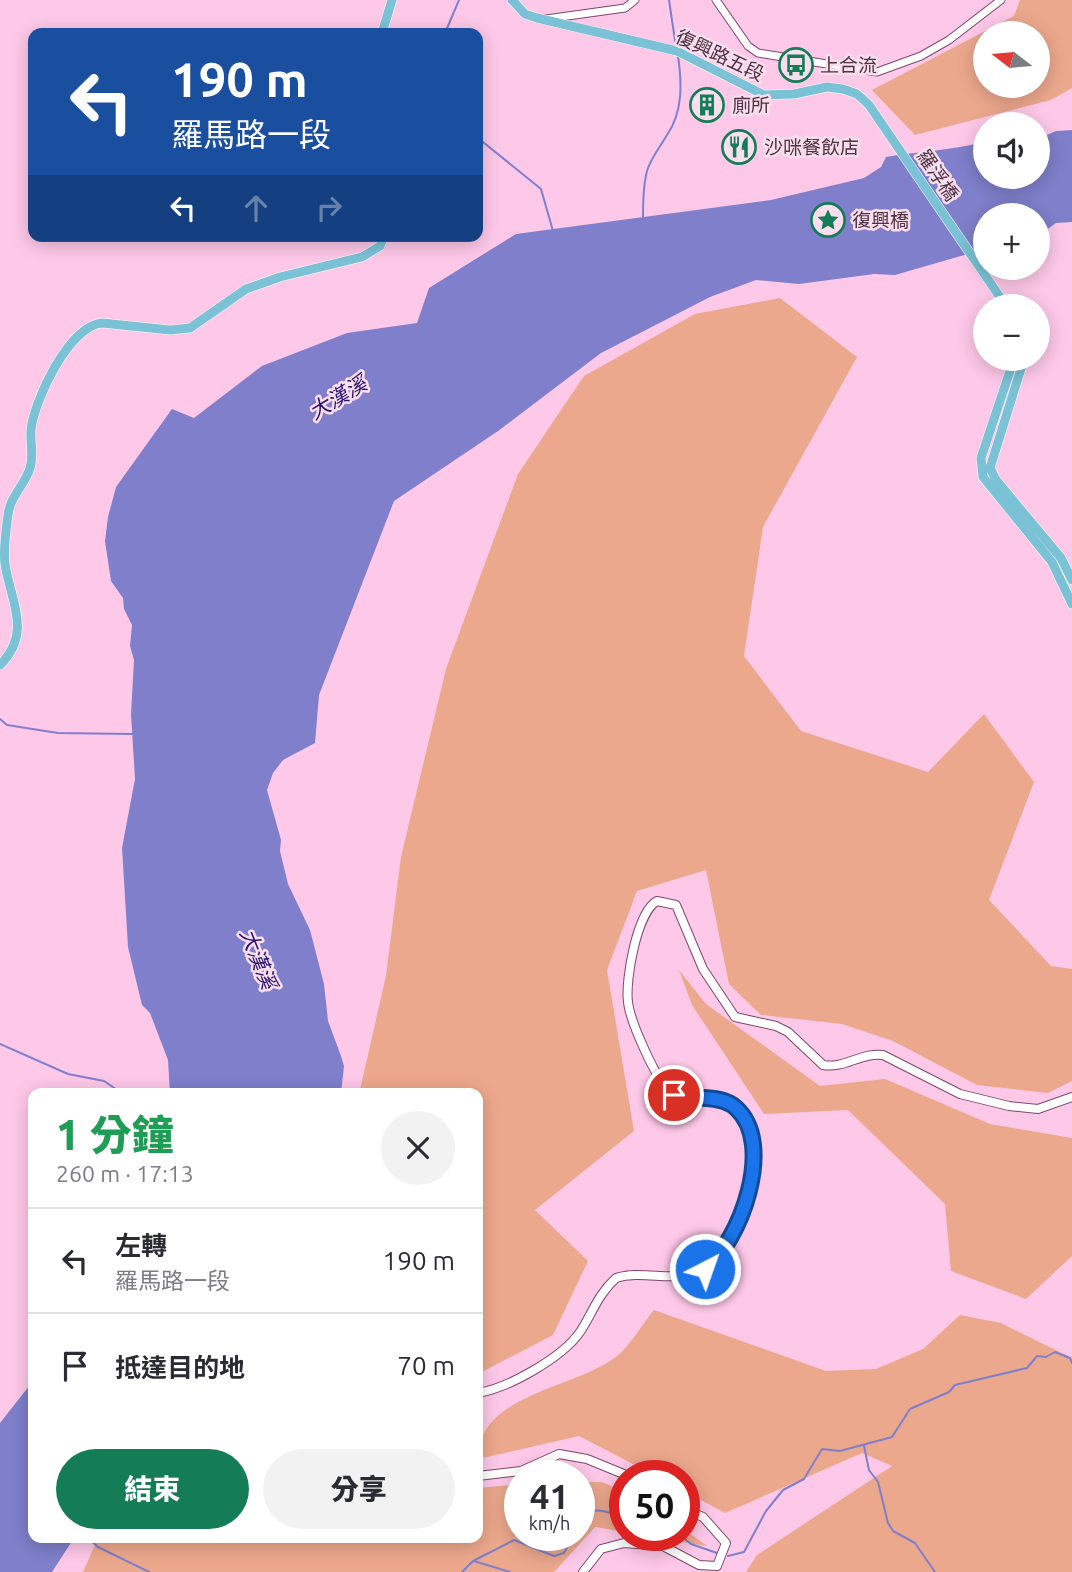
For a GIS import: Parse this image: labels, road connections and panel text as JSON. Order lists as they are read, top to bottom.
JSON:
{
  "streets": {
    "main road": ["復興路五段", "羅浮橋"]
  },
  "crossings": [
    ["復興路五段", "羅浮橋"]
  ],
  "water": ["大漢溪"],
  "places": {
    "bus stop": ["上合流"],
    "building": ["廁所"],
    "restaurant": ["沙咪餐飲店"],
    "place": ["復興橋"]
  },
  "north": "left",
  "page": {
    "map_buttons": ["+", "−"],
    "turn": ["190 m", "羅馬路一段"],
    "heading": ["1 分鐘", "260 m · 17:13"],
    "list": [
      {
        "name": "左轉",
        "note": "羅馬路一段",
        "value": "190 m"
      },
      {
        "name": "抵達目的地",
        "value": "70 m"
      }
    ],
    "buttons": ["結束", "分享"],
    "speed": "41 km/h",
    "limit": "50"
  }
}
